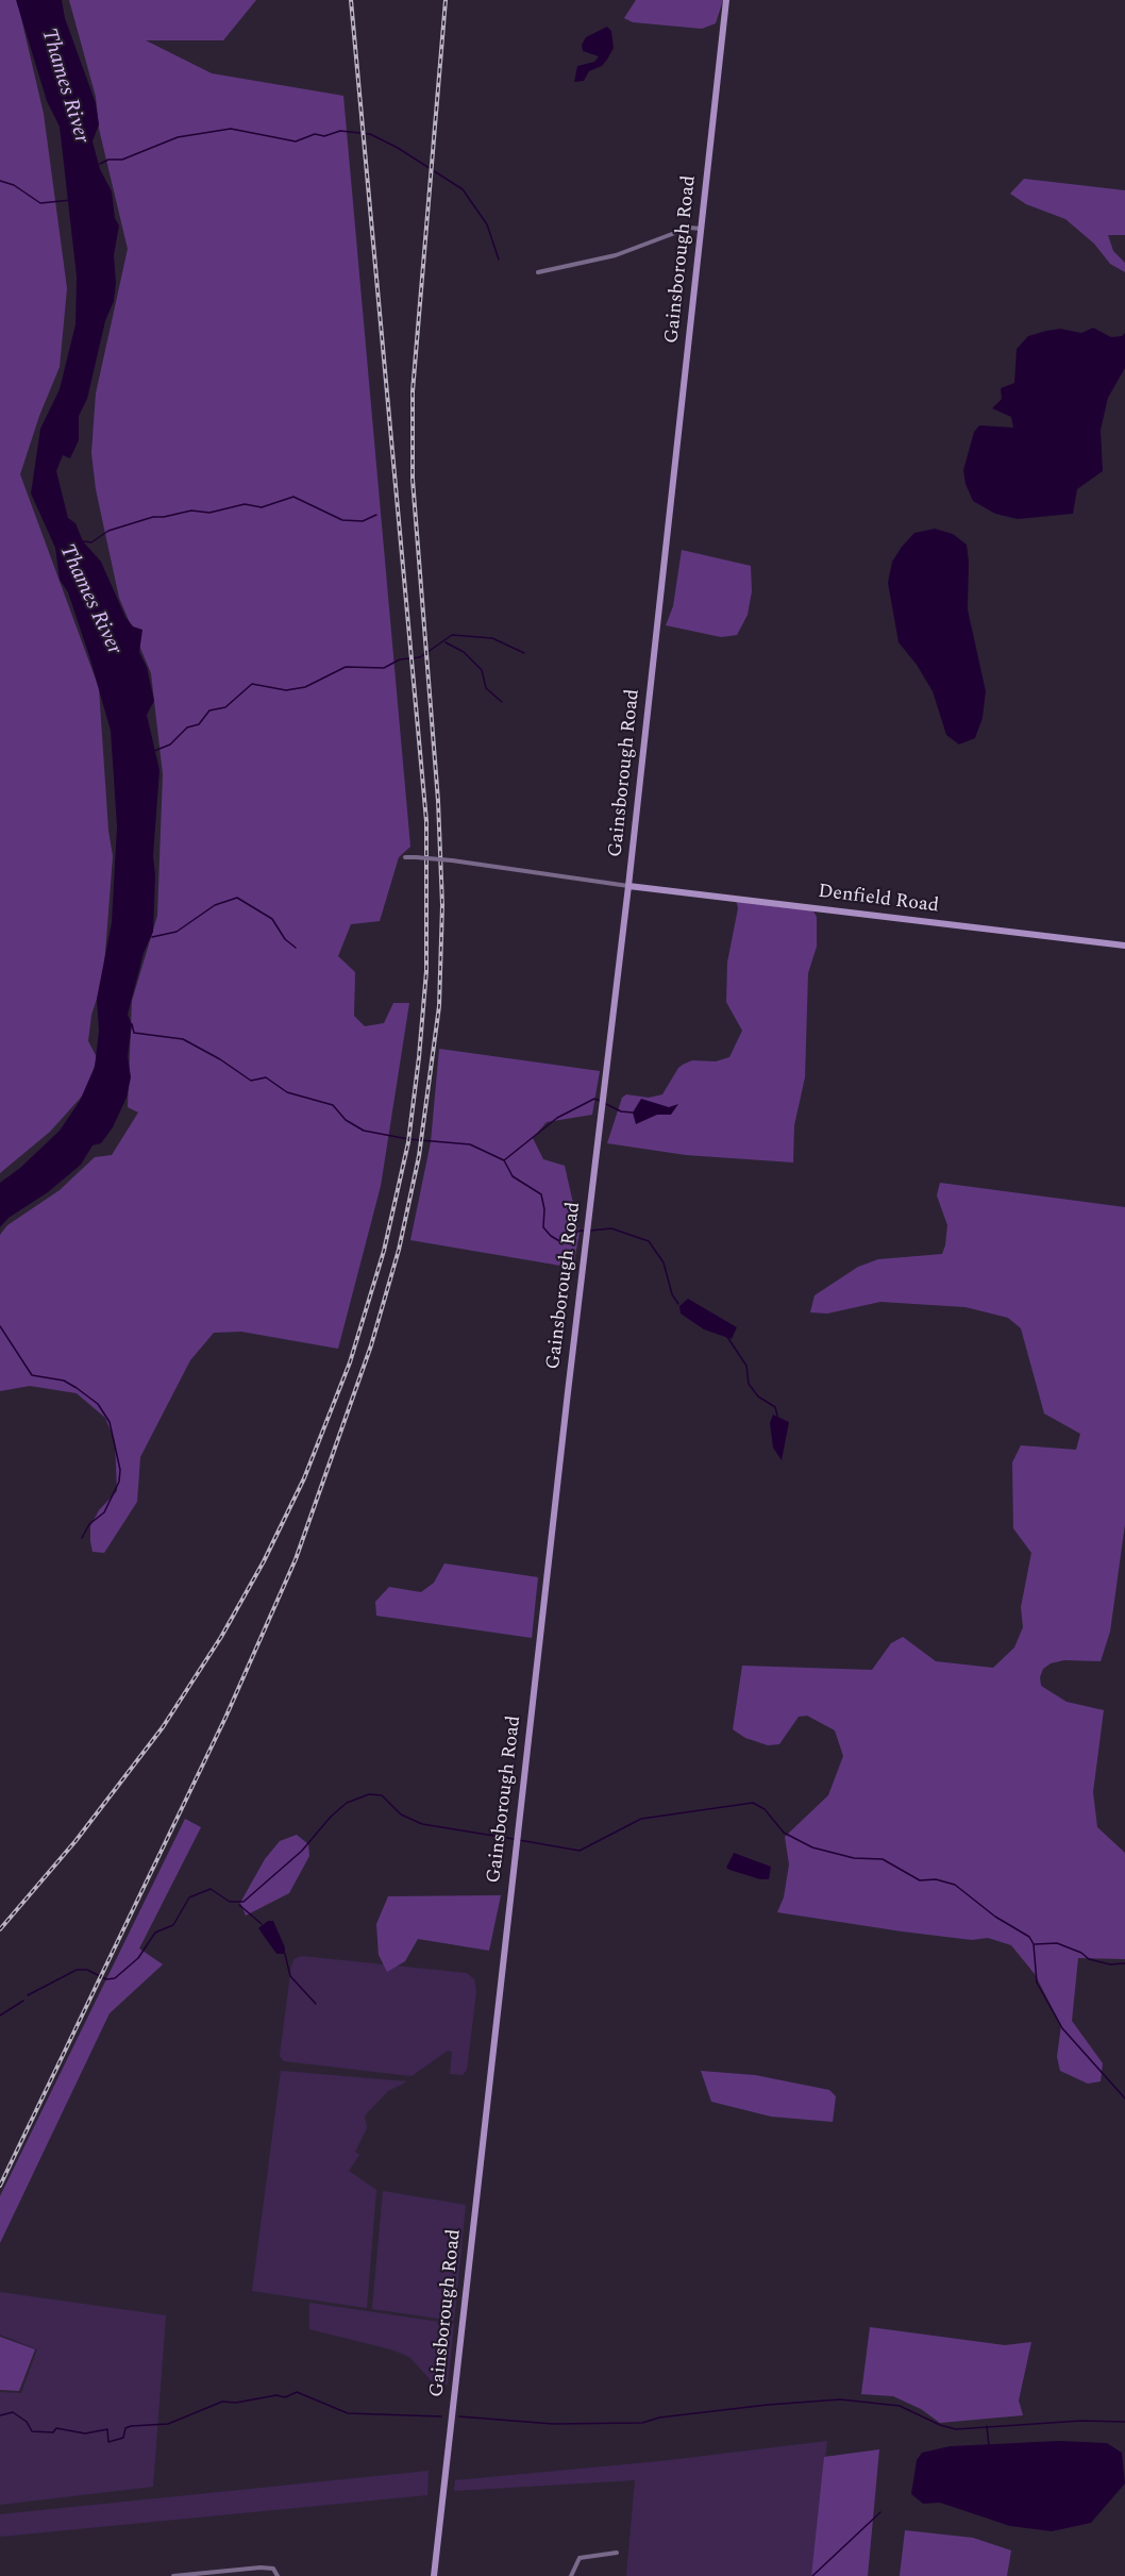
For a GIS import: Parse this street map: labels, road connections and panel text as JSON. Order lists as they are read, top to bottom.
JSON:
{
  "streets": {
    "main road": ["Gainsborough Road", "Denfield Road"]
  },
  "crossings": [
    ["Gainsborough Road", "Denfield Road"]
  ],
  "water": ["Thames River"]
}
